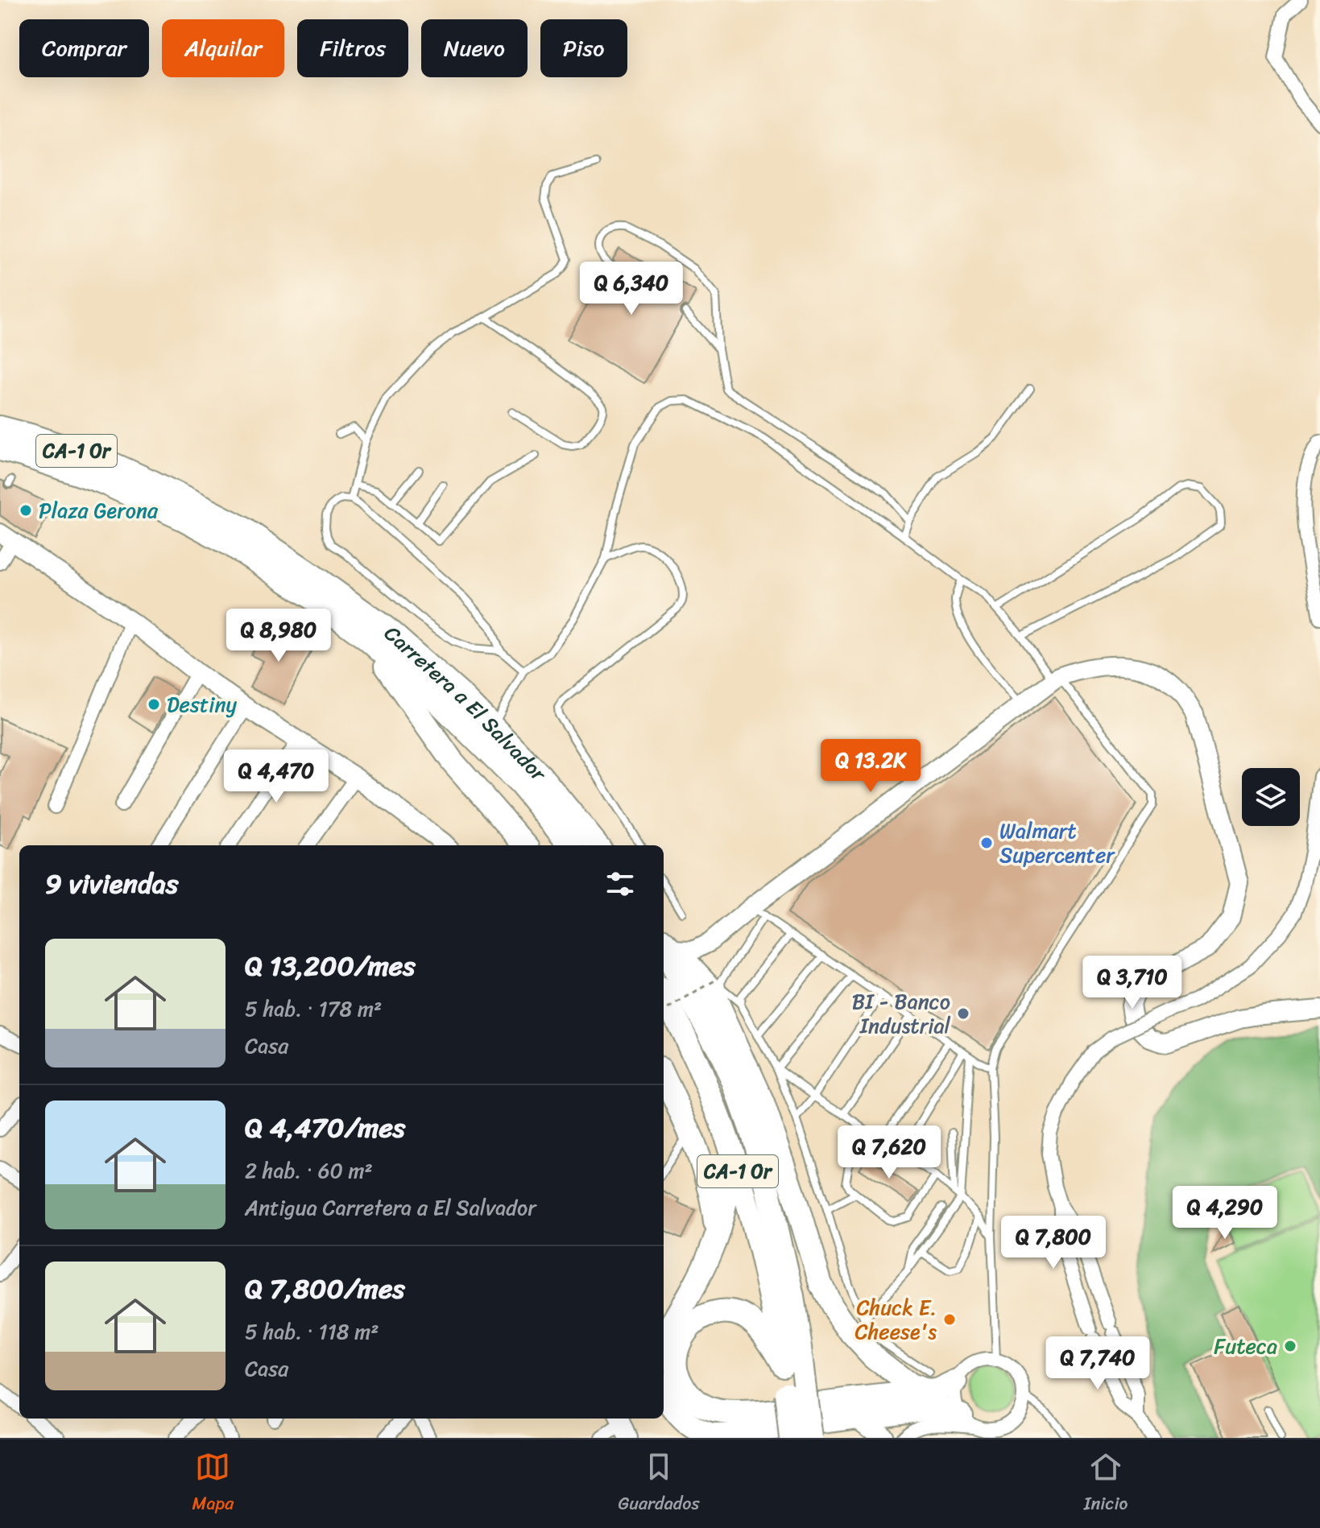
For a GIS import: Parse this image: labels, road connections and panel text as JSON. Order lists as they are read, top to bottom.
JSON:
{
  "streets": {
    "highway": ["CA-1 Or", "Carretera a El Salvador"]
  },
  "places": [
    "Plaza Gerona",
    "Destiny",
    "Walmart Supercenter",
    "BI - Banco Industrial",
    "Chuck E. Cheese's",
    "Futeca"
  ],
  "page": {
    "chip": [
      "Comprar",
      "Alquilar",
      "Filtros",
      "Nuevo",
      "Piso"
    ],
    "price": [
      "Q 6,340",
      "Q 8,980",
      "Q 13.2K",
      "Q 4,470",
      "Q 3,710",
      "Q 7,620",
      "Q 4,290",
      "Q 7,800",
      "Q 7,740"
    ],
    "heading": "9 viviendas",
    "list": [
      {
        "name": "Q 13,200/mes",
        "note": "5 hab. · 178 m² · Casa"
      },
      {
        "name": "Q 4,470/mes",
        "note": "2 hab. · 60 m² · Antigua Carretera a El Salvador"
      },
      {
        "name": "Q 7,800/mes",
        "note": "5 hab. · 118 m² · Casa"
      }
    ],
    "tabs": ["Mapa", "Guardados", "Inicio"]
  }
}
